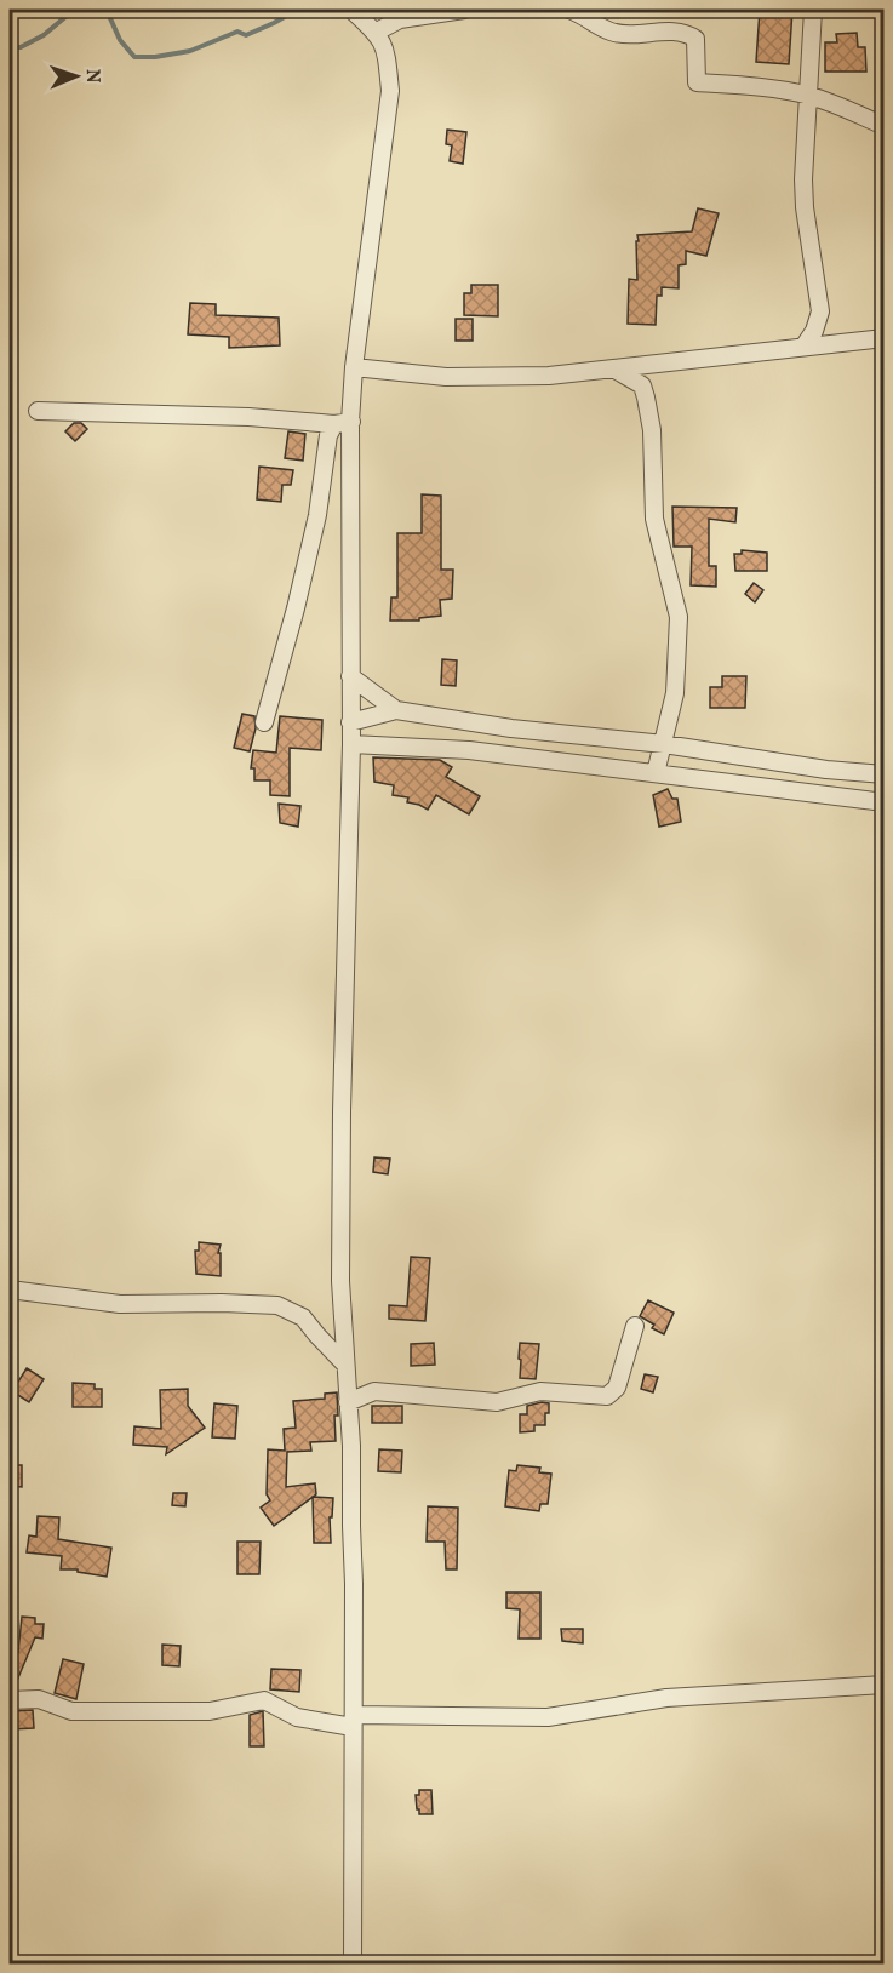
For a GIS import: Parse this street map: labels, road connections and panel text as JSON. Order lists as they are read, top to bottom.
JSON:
{
  "north": "right"
}
